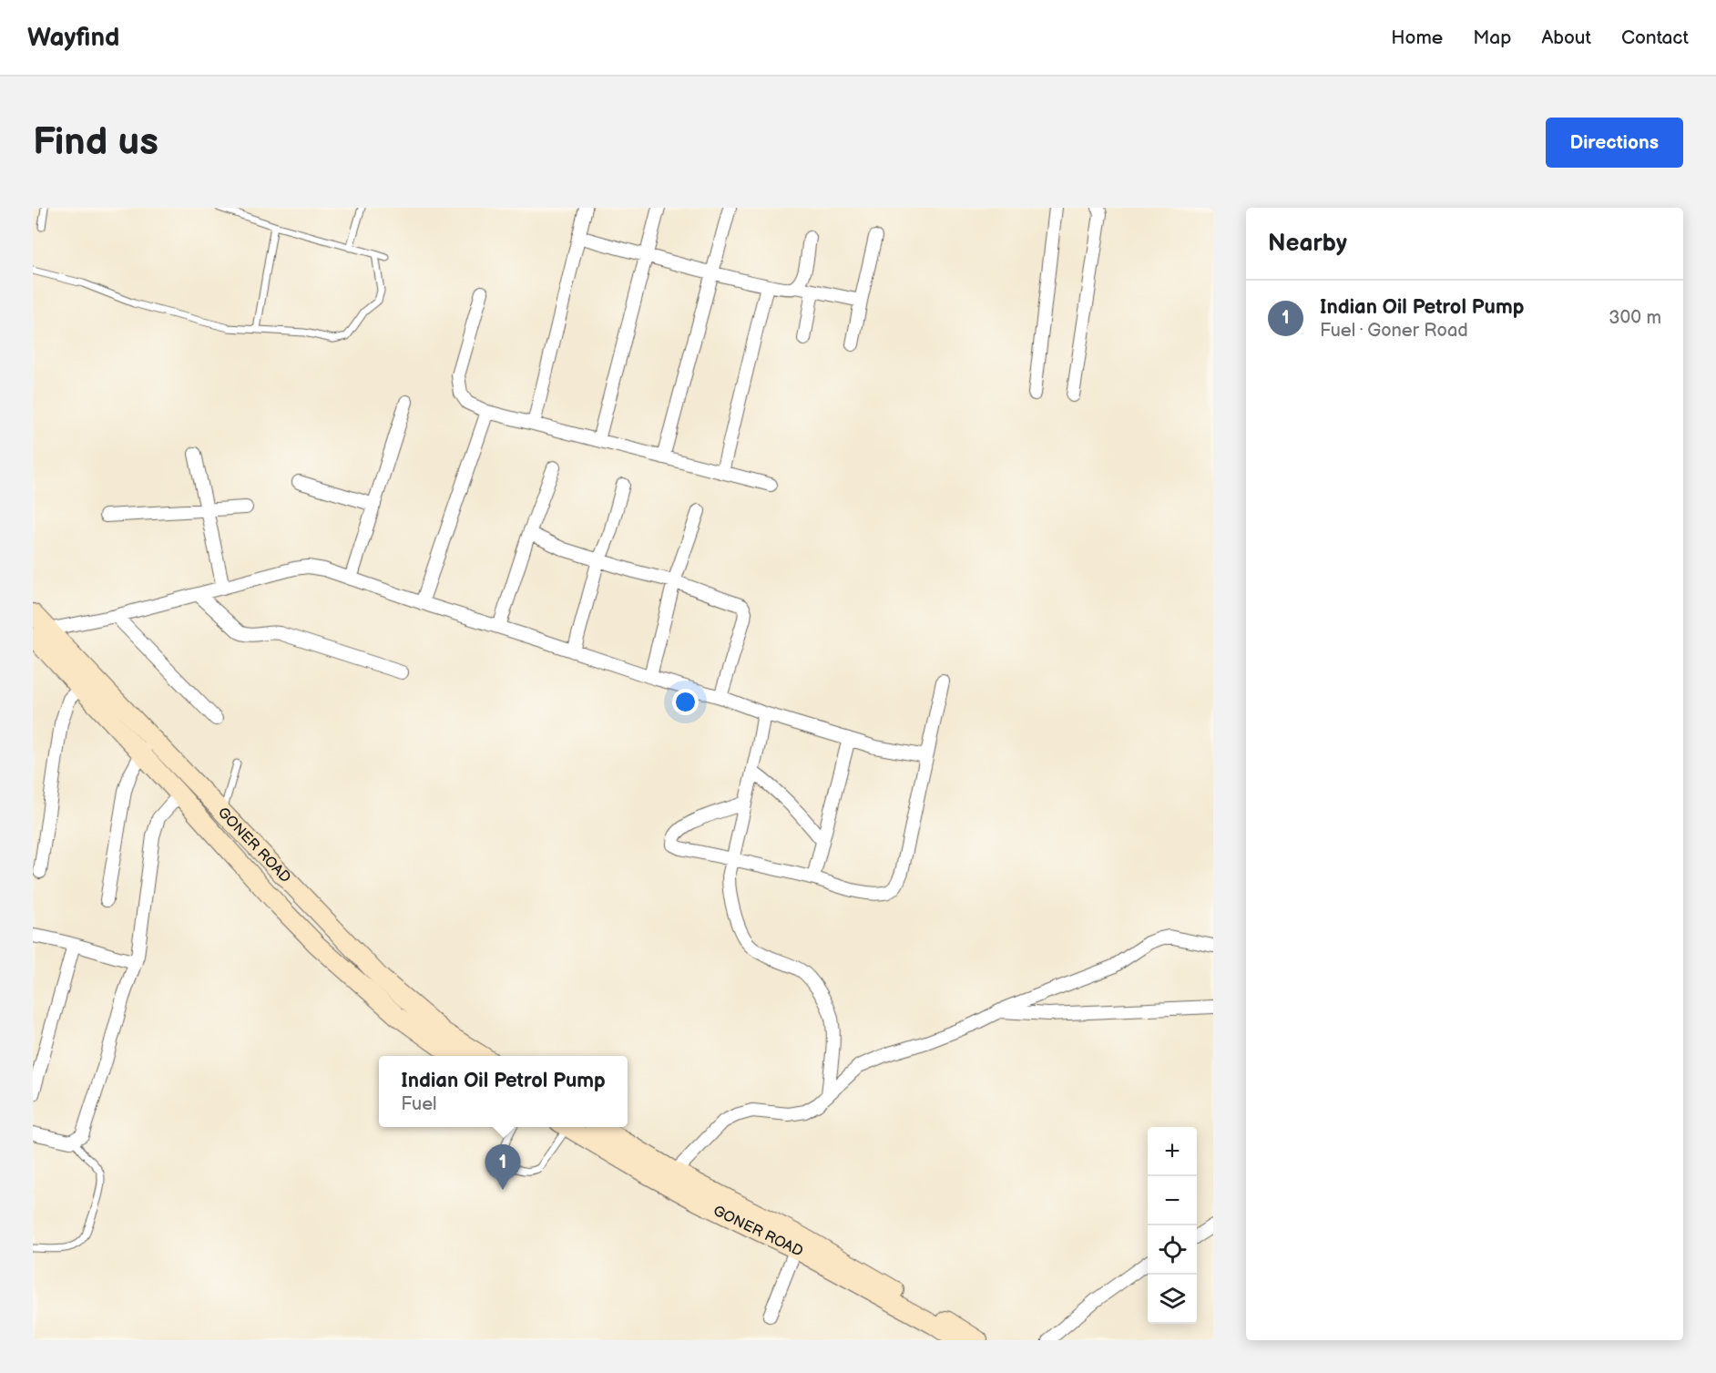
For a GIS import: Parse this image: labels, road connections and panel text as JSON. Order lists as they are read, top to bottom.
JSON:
{
  "streets": {
    "street": ["GONER ROAD"]
  },
  "page": {
    "header": "Wayfind",
    "nav": [
      "Home",
      "Map",
      "About",
      "Contact"
    ],
    "buttons": "Directions",
    "title": "Find us",
    "heading": "Nearby",
    "list": [
      {
        "mark": "1",
        "name": "Indian Oil Petrol Pump",
        "note": "Fuel · Goner Road",
        "value": "300 m"
      }
    ],
    "popup": ["Indian Oil Petrol Pump", "Fuel"],
    "map_buttons": ["+", "−"],
    "pins": "1"
  }
}
